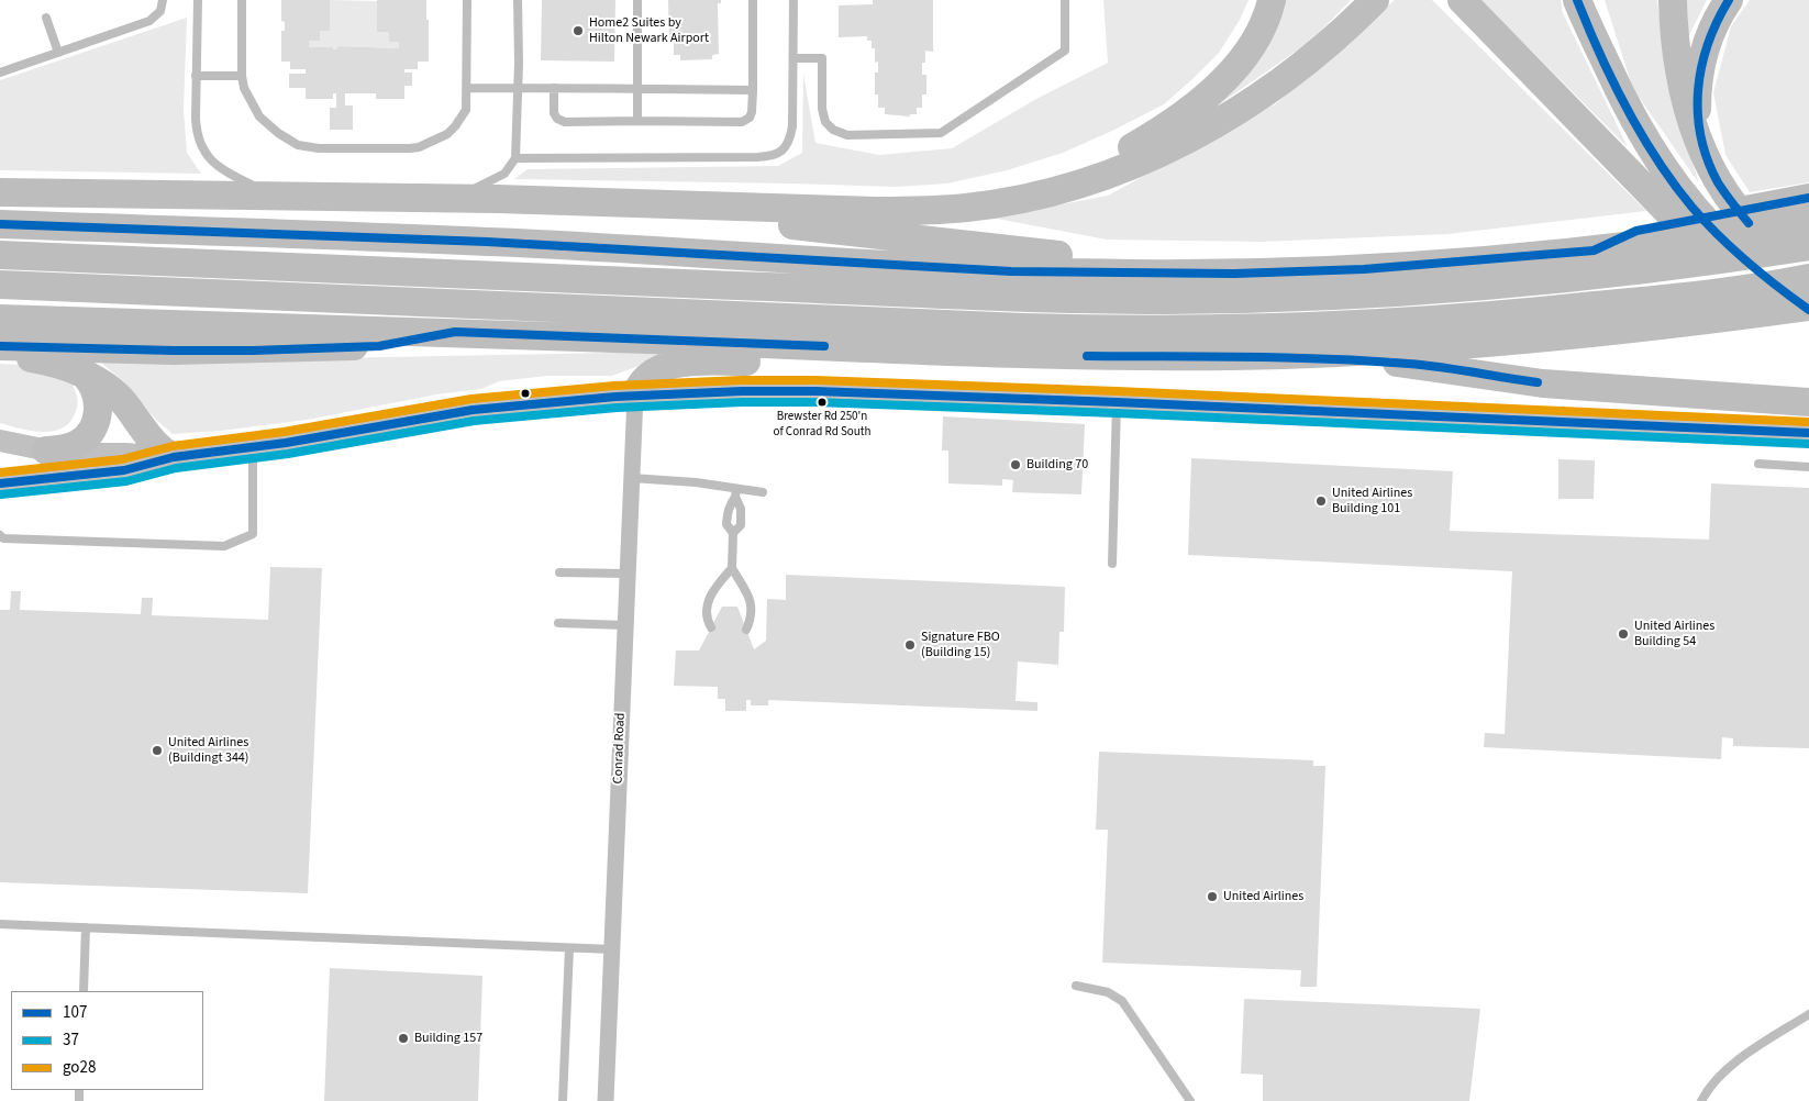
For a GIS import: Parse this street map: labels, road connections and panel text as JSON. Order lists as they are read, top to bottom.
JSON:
{
  "streets": {
    "street": ["Conrad Road"]
  },
  "places": [
    "Home2 Suites by Hilton Newark Airport",
    "Brewster Rd 250'n of Conrad Rd South",
    "Building 70",
    "United Airlines Building 101",
    "United Airlines Building 54",
    "Signature FBO (Building 15)",
    "United Airlines (Buildingt 344)",
    "United Airlines",
    "Building 157"
  ],
  "lines": ["transit line 107", "transit line go28", "transit line 37"],
  "legend": ["107", "37", "go28"]
}
